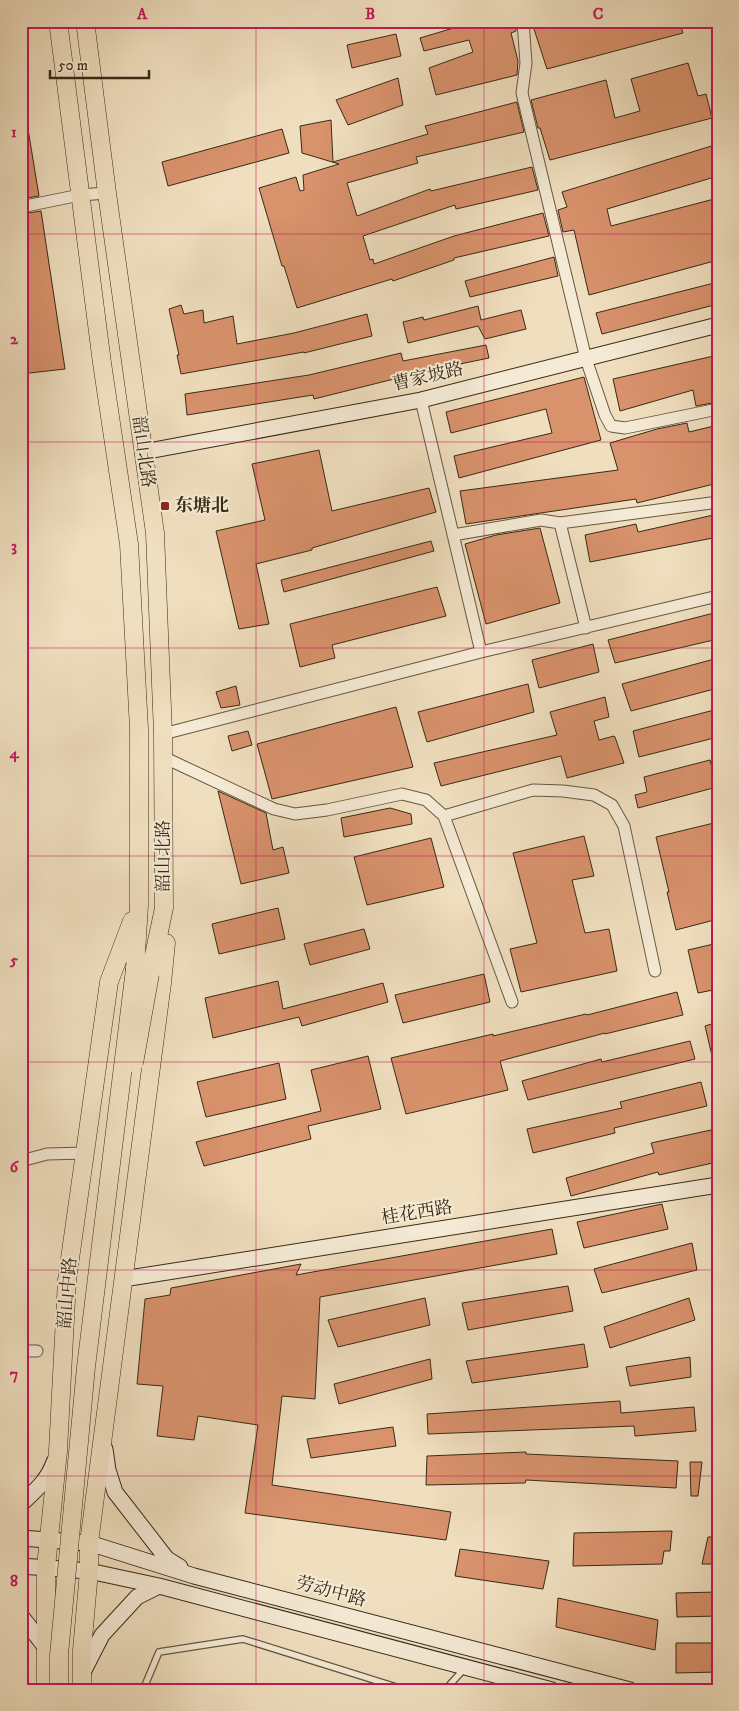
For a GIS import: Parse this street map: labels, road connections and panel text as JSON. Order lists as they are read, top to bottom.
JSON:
{
  "streets": {
    "main road": [
      "曹家坡路",
      "韶山北路",
      "桂花西路",
      "韶山中路",
      "劳动中路"
    ]
  },
  "crossings": [
    ["曹家坡路", "韶山北路"],
    ["韶山北路", "韶山中路"],
    ["韶山中路", "劳动中路"]
  ],
  "places": {
    "transit": ["东塘北"]
  },
  "scale_bar": "50 m",
  "grid": {
    "columns": ["A", "B", "C"],
    "rows": [
      "1",
      "2",
      "3",
      "4",
      "5",
      "6",
      "7",
      "8"
    ]
  }
}
